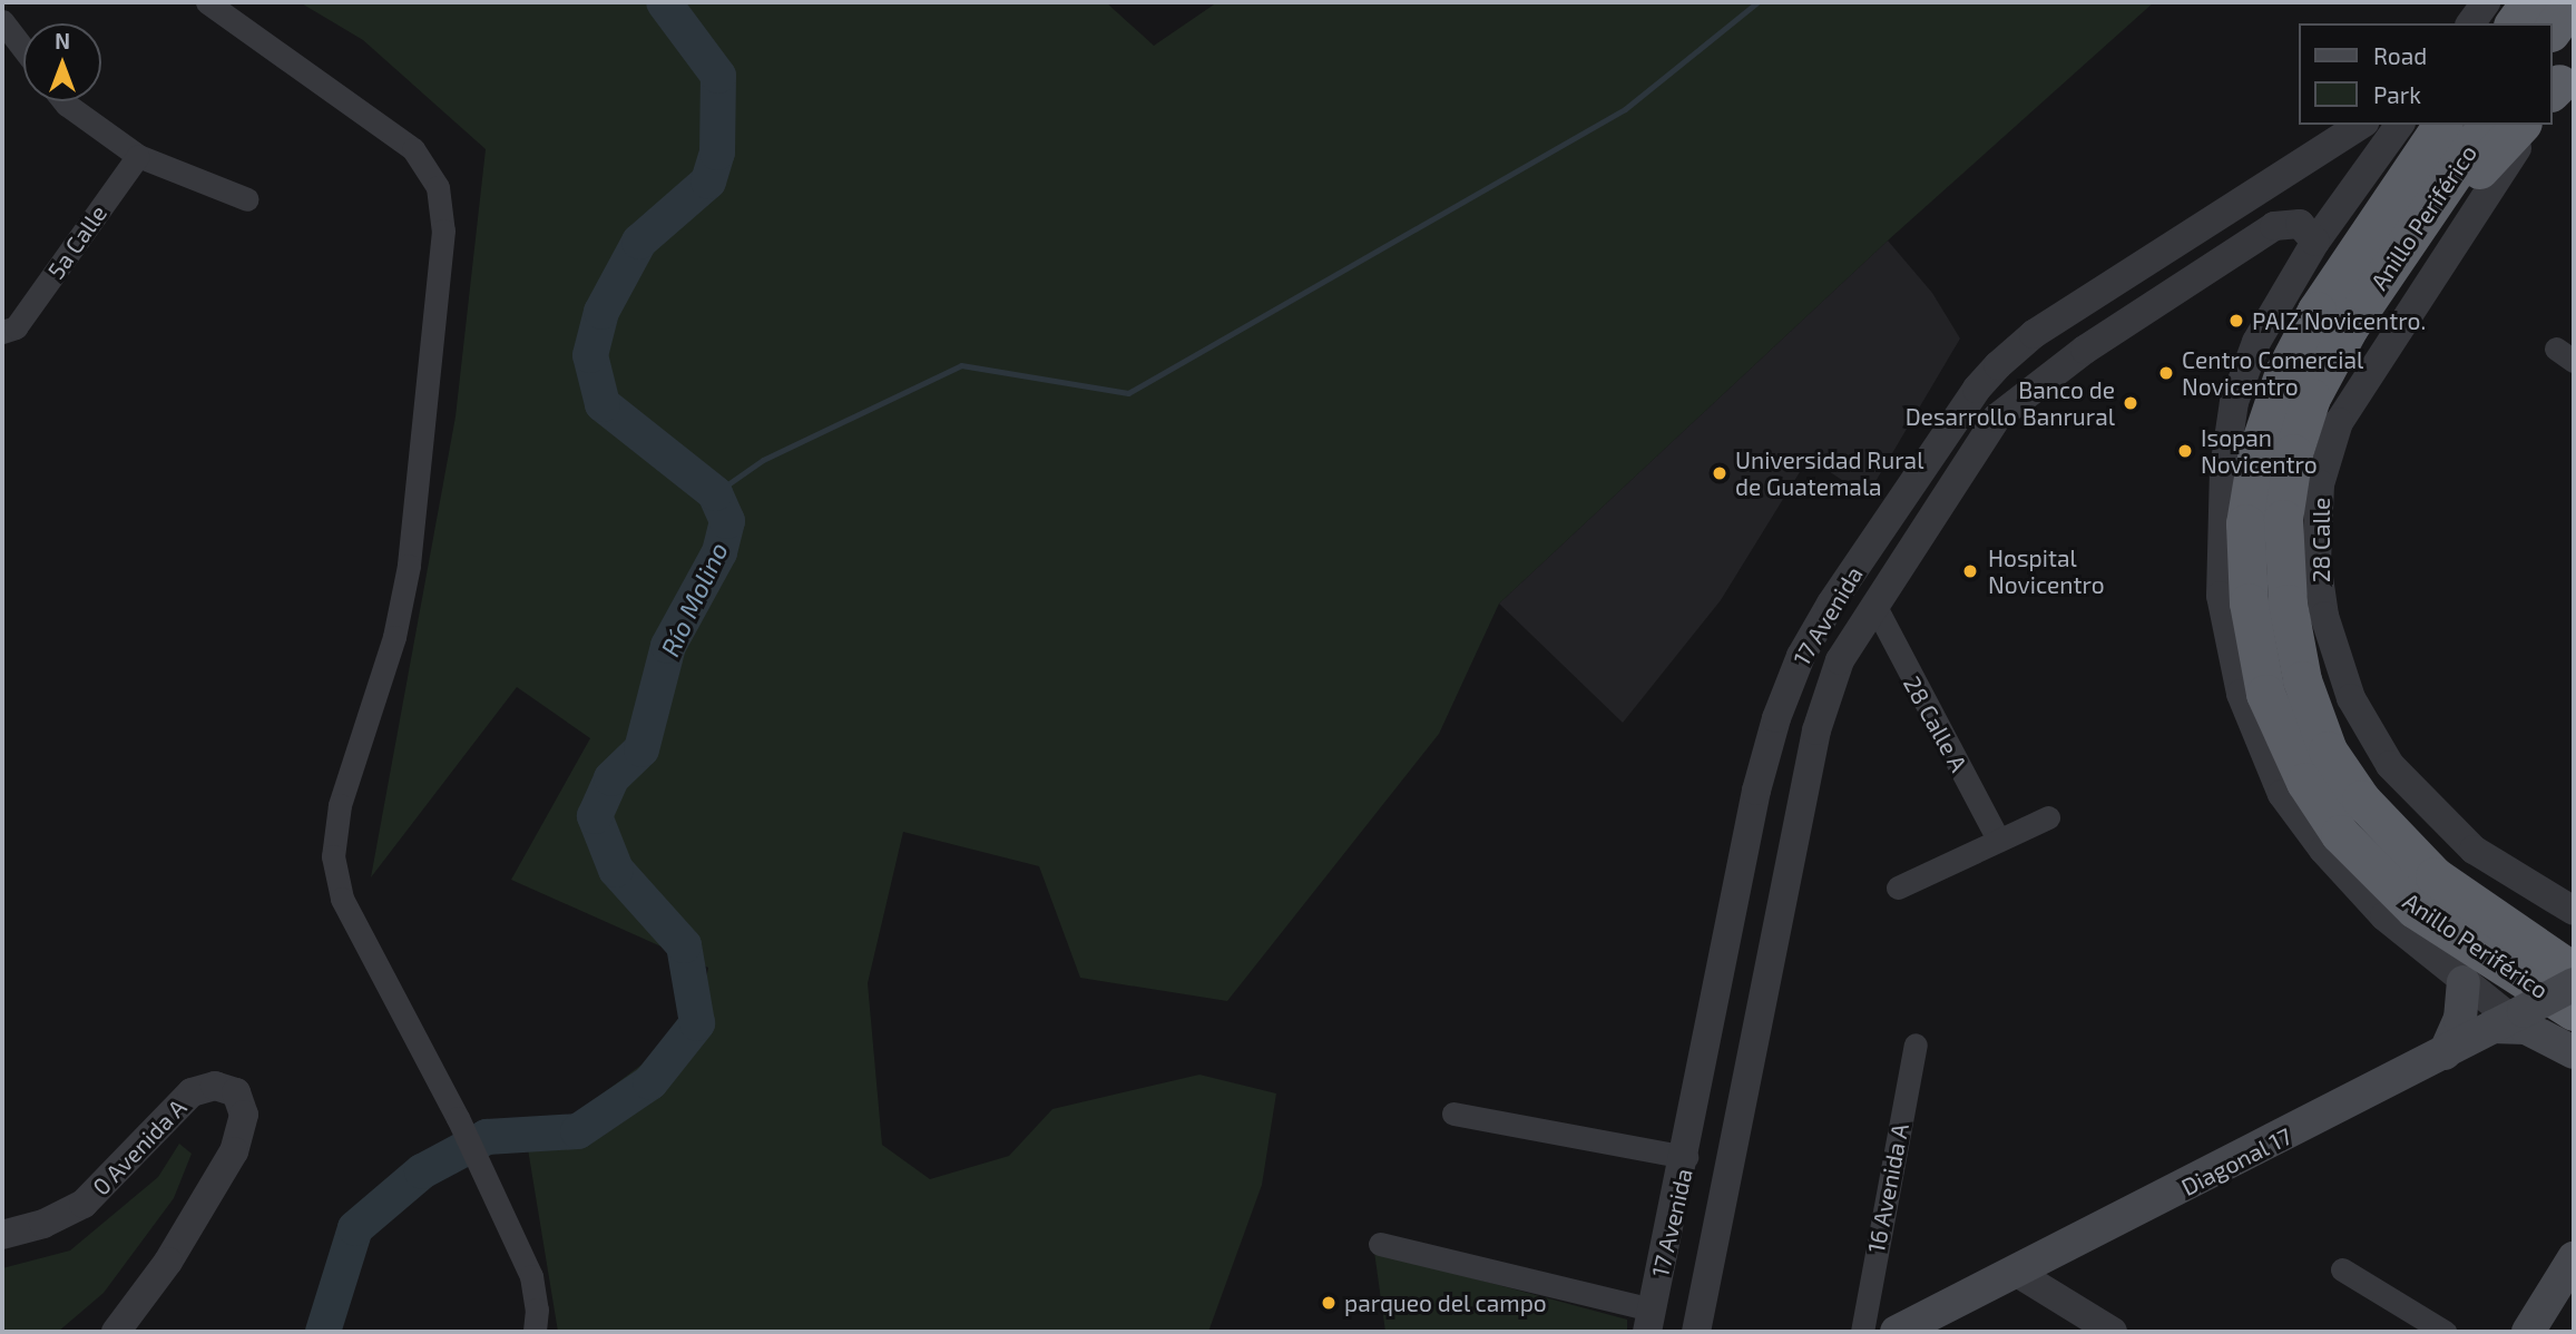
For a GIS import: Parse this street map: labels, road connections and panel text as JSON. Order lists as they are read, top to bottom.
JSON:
{
  "streets": {
    "highway": ["Anillo Periférico"],
    "main road": ["Diagonal 17"],
    "street": [
      "5a Calle",
      "28 Calle",
      "17 Avenida",
      "28 Calle A",
      "0 Avenida A",
      "16 Avenida A"
    ]
  },
  "crossings": [
    ["Anillo Periférico", "17 Avenida"],
    ["Anillo Periférico", "Diagonal 17"],
    ["17 Avenida", "28 Calle A"]
  ],
  "water": ["Río Molino"],
  "places": [
    "PAIZ Novicentro.",
    "Centro Comercial Novicentro",
    "Banco de Desarrollo Banrural",
    "Isopan Novicentro",
    "Universidad Rural de Guatemala",
    "Hospital Novicentro",
    "parqueo del campo"
  ],
  "legend": ["Road", "Park"],
  "north": "top"
}
